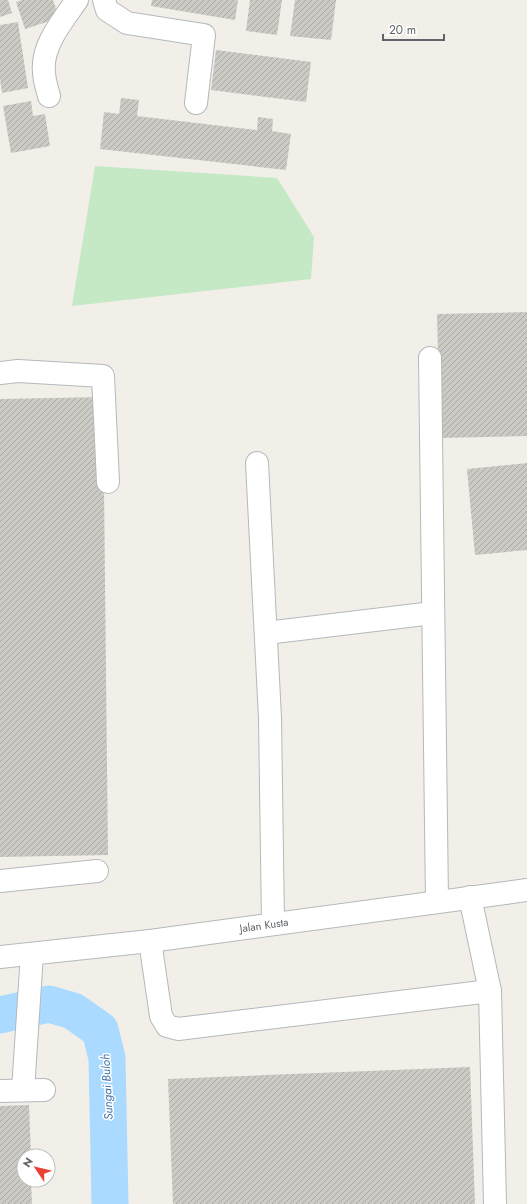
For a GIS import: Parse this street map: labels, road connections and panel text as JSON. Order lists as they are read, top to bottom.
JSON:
{
  "streets": {
    "street": ["Jalan Kusta"]
  },
  "water": ["Sungai Buloh"],
  "scale_bar": "20 m",
  "north": "top left"
}
